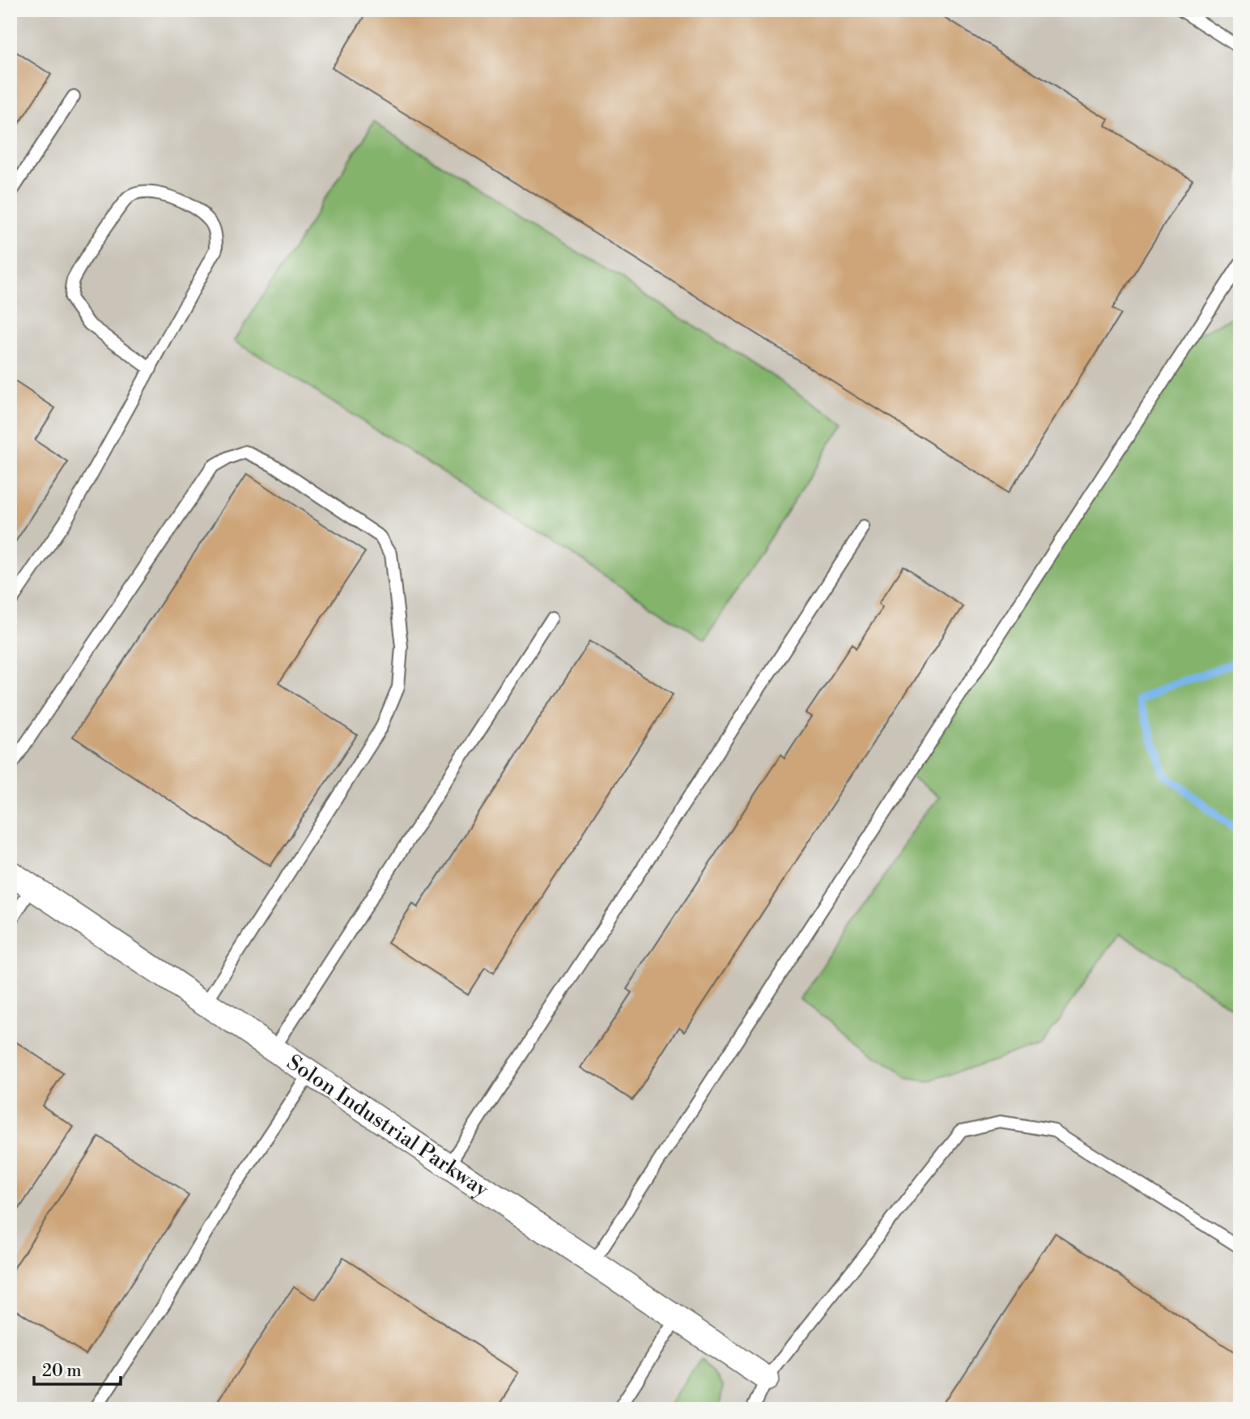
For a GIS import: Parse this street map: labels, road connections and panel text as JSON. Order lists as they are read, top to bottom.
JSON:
{
  "streets": {
    "street": ["Solon Industrial Parkway"]
  },
  "scale_bar": "20 m"
}
